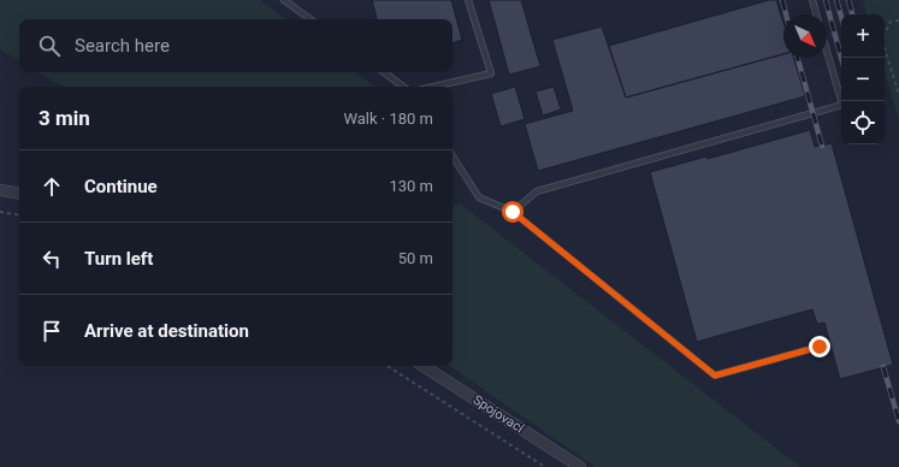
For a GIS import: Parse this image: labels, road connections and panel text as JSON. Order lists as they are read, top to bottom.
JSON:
{
  "streets": {
    "street": ["Spojovací"]
  },
  "north": "bottom right",
  "page": {
    "map_buttons": ["+", "−"],
    "search": "Search here",
    "heading": ["3 min", "Walk · 180 m"],
    "list": [
      ["Continue", "130 m"],
      ["Turn left", "50 m"],
      "Arrive at destination"
    ]
  }
}
